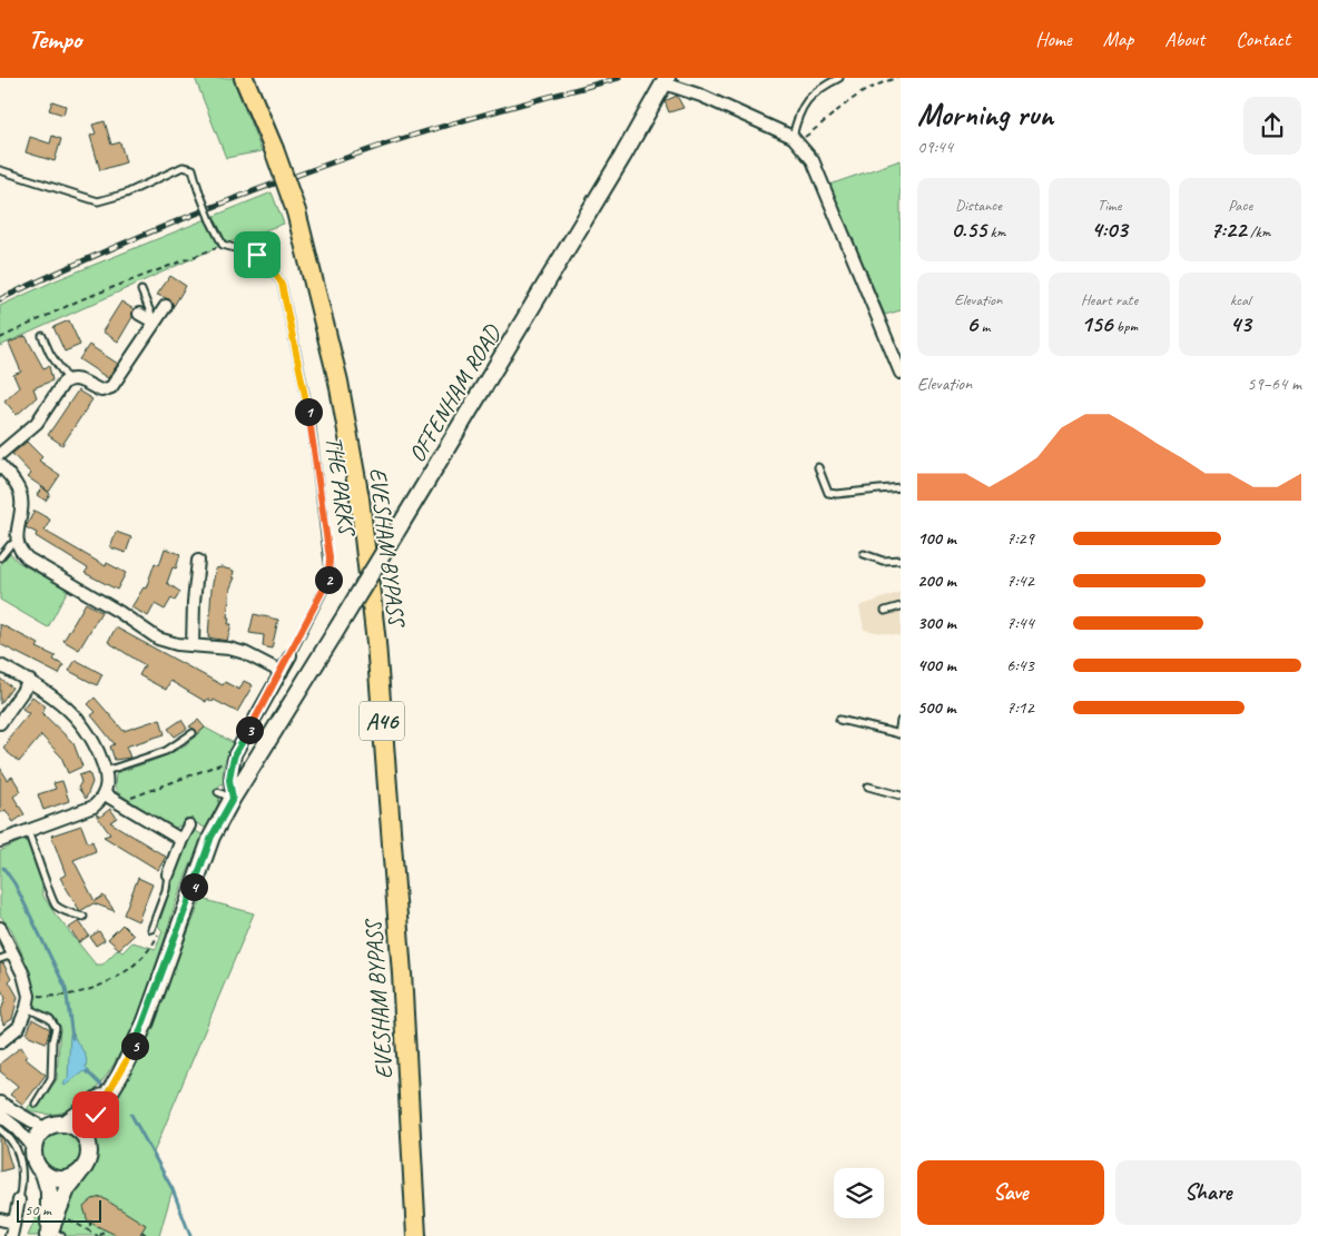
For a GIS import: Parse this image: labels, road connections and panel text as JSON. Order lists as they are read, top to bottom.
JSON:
{
  "streets": {
    "highway": ["EVESHAM BYPASS", "A46"],
    "main road": ["OFFENHAM ROAD"],
    "street": ["THE PARKS"]
  },
  "crossings": [
    ["OFFENHAM ROAD", "THE PARKS"]
  ],
  "scale_bar": "50 m",
  "page": {
    "header": "Tempo",
    "nav": [
      "Home",
      "Map",
      "About",
      "Contact"
    ],
    "heading": ["Morning run", "09:44"],
    "stats": [
      ["Distance", "0.55 km"],
      ["Time", "4:03"],
      ["Pace", "7:22 /km"],
      ["Elevation", "6 m"],
      ["Heart rate", "156 bpm"],
      ["kcal", "43"]
    ],
    "chart": ["Elevation", "59–64 m"],
    "pins": [
      "1",
      "2",
      "3",
      "4",
      "5"
    ],
    "list": [
      {
        "name": "100 m",
        "note": "7:29"
      },
      {
        "name": "200 m",
        "note": "7:42"
      },
      {
        "name": "300 m",
        "note": "7:44"
      },
      {
        "name": "400 m",
        "note": "6:43"
      },
      {
        "name": "500 m",
        "note": "7:12"
      }
    ],
    "buttons": ["Save", "Share"],
    "scale": "50 m"
  }
}
